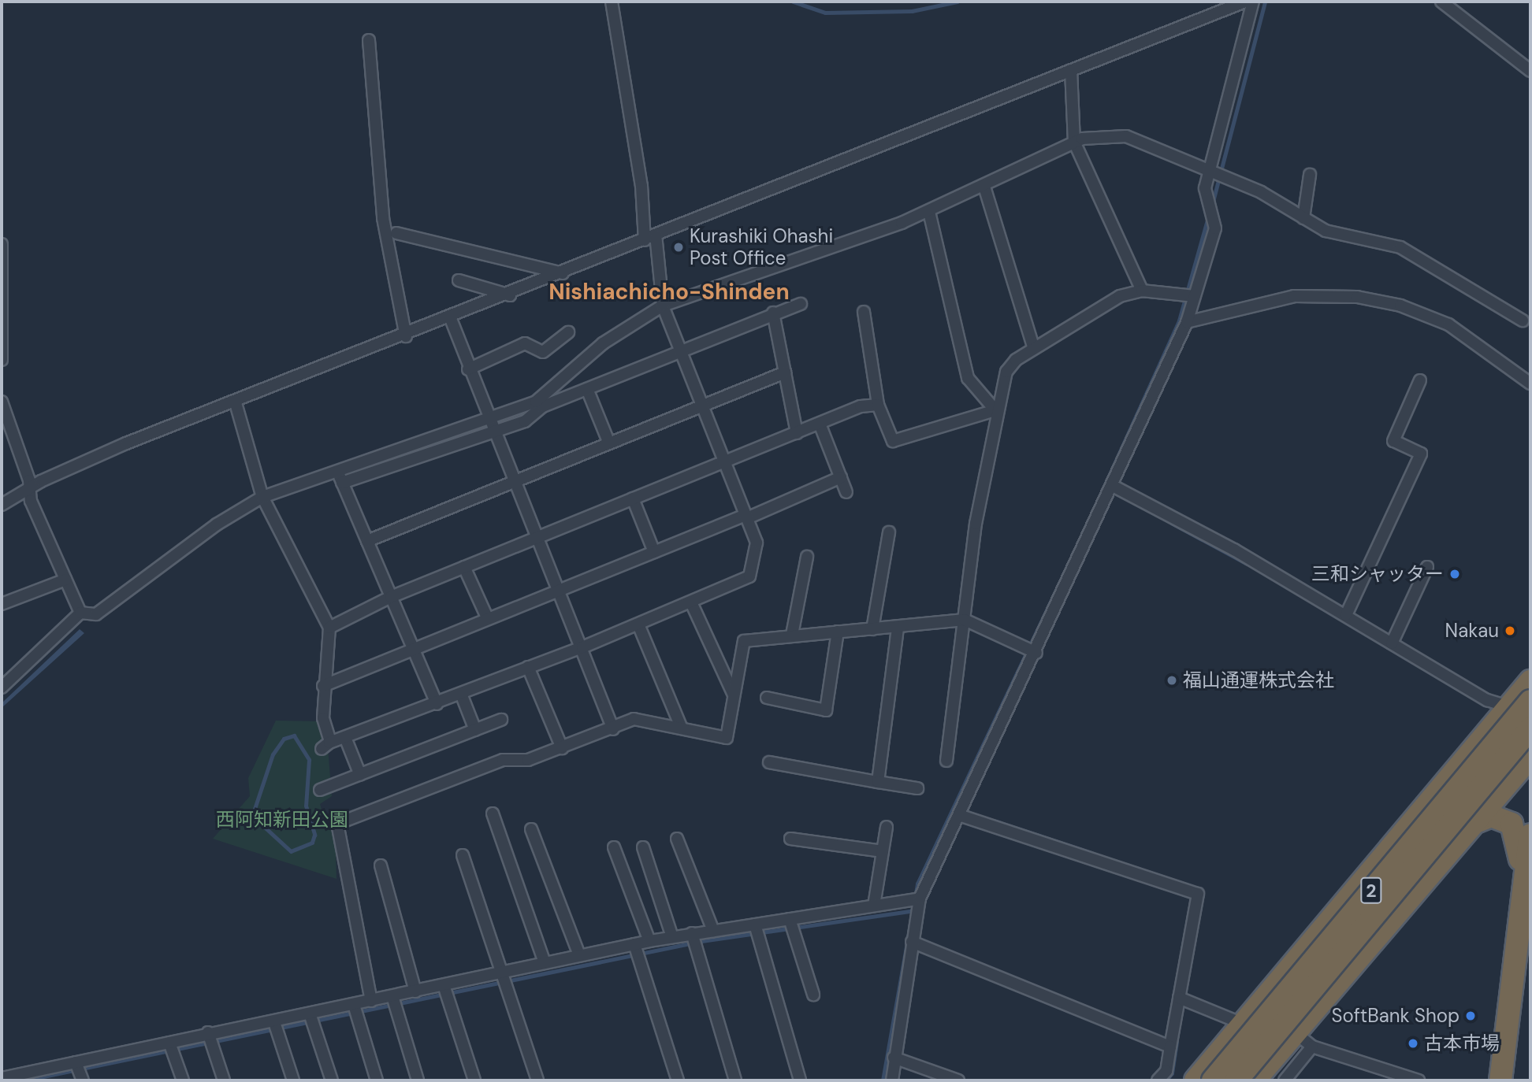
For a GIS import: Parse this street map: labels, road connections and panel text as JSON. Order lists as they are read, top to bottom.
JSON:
{
  "streets": {
    "highway": ["2"]
  },
  "districts": ["Nishiachicho-Shinden"],
  "parks": ["西阿知新田公園"],
  "places": [
    "Kurashiki Ohashi Post Office",
    "三和シャッター",
    "Nakau",
    "福山通運株式会社",
    "SoftBank Shop",
    "古本市場"
  ]
}
